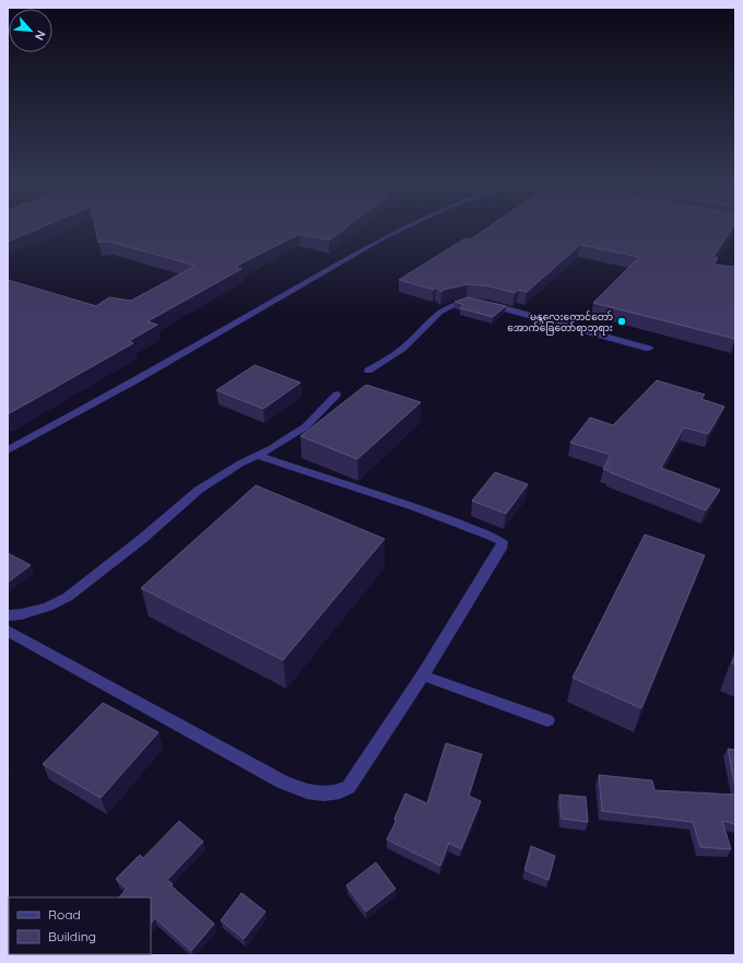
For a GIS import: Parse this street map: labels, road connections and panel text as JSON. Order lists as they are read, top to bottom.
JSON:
{
  "places": ["မန္တ‌လေးတောင်တော် အောက်ခြေတော်ရာဘုရား‌"],
  "legend": ["Road", "Building"],
  "north": "bottom right"
}
